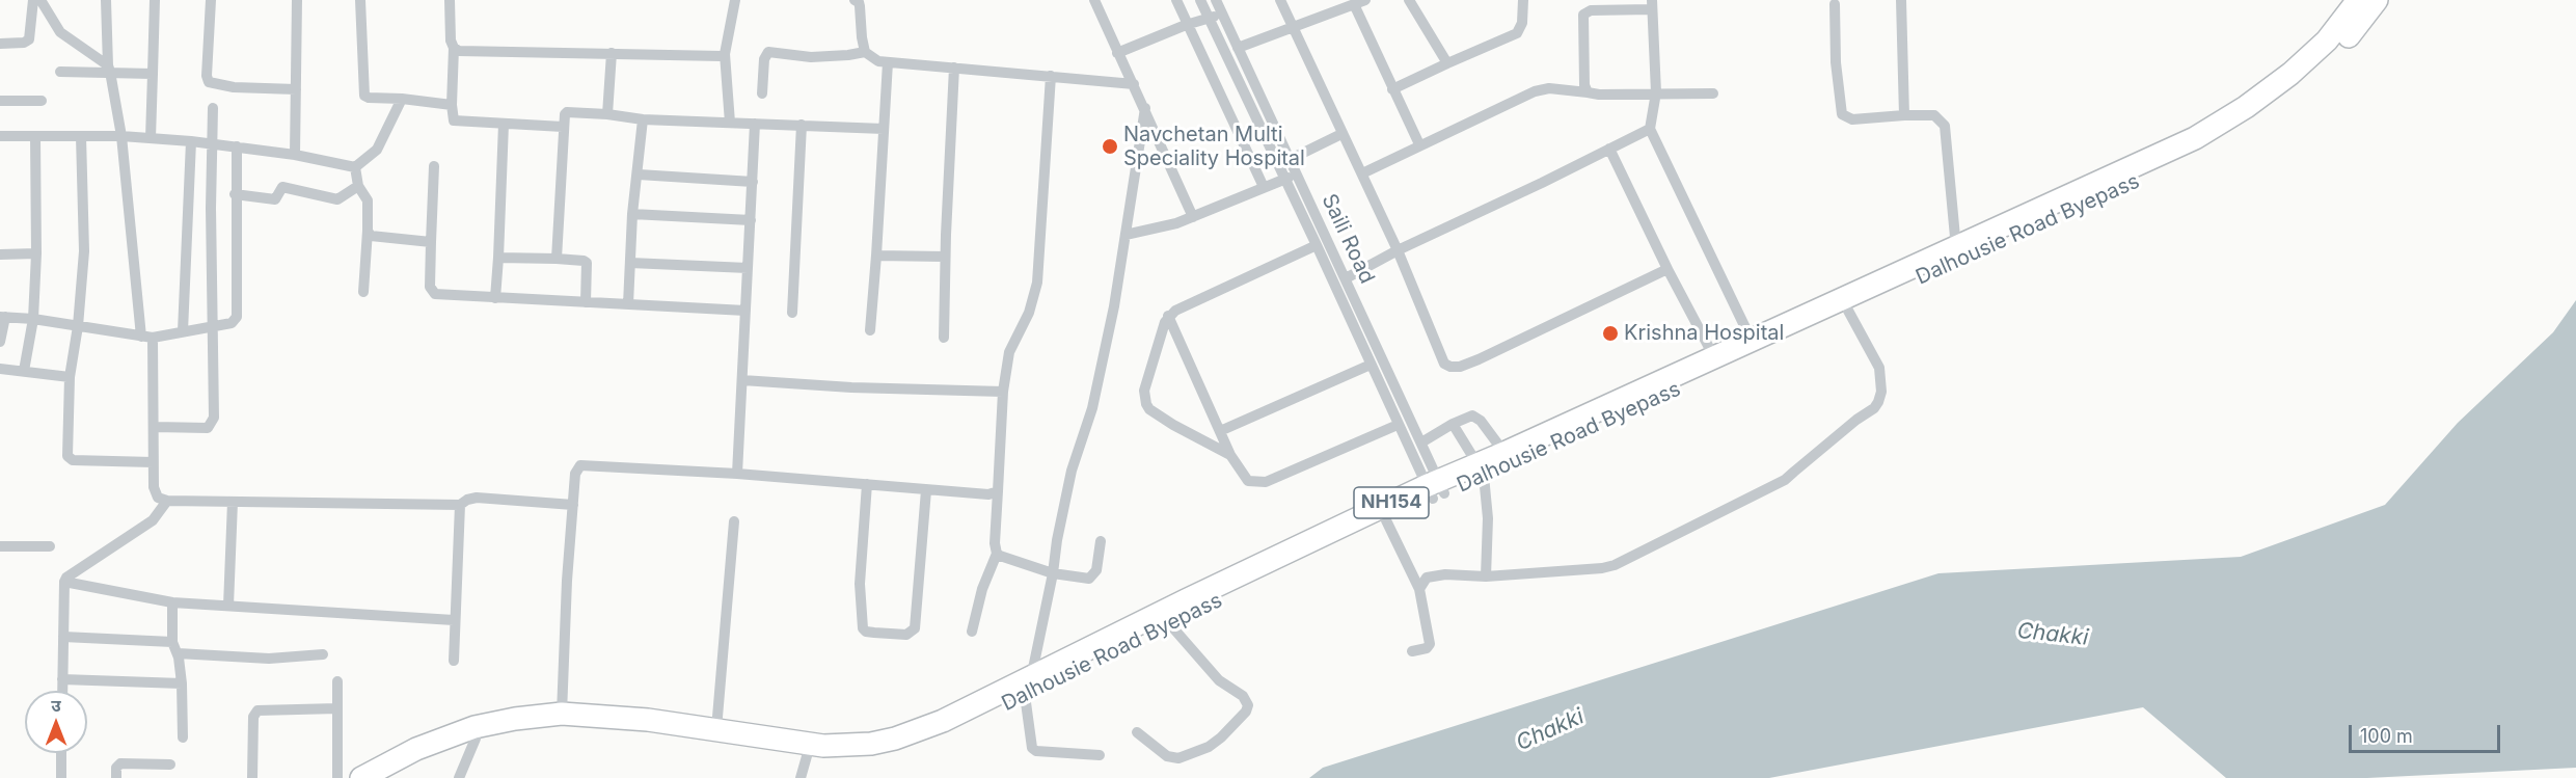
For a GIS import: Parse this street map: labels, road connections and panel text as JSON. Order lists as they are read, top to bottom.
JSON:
{
  "streets": {
    "highway": ["Dalhousie Road Byepass", "NH154"],
    "street": ["Saili Road"]
  },
  "crossings": [
    ["Dalhousie Road Byepass", "Saili Road"],
    ["Dalhousie Road Byepass", "NH154"],
    ["Saili Road", "NH154"]
  ],
  "water": ["Chakki"],
  "places": ["Navchetan Multi Speciality Hospital", "Krishna Hospital"],
  "scale_bar": "100 m",
  "north": "top"
}
